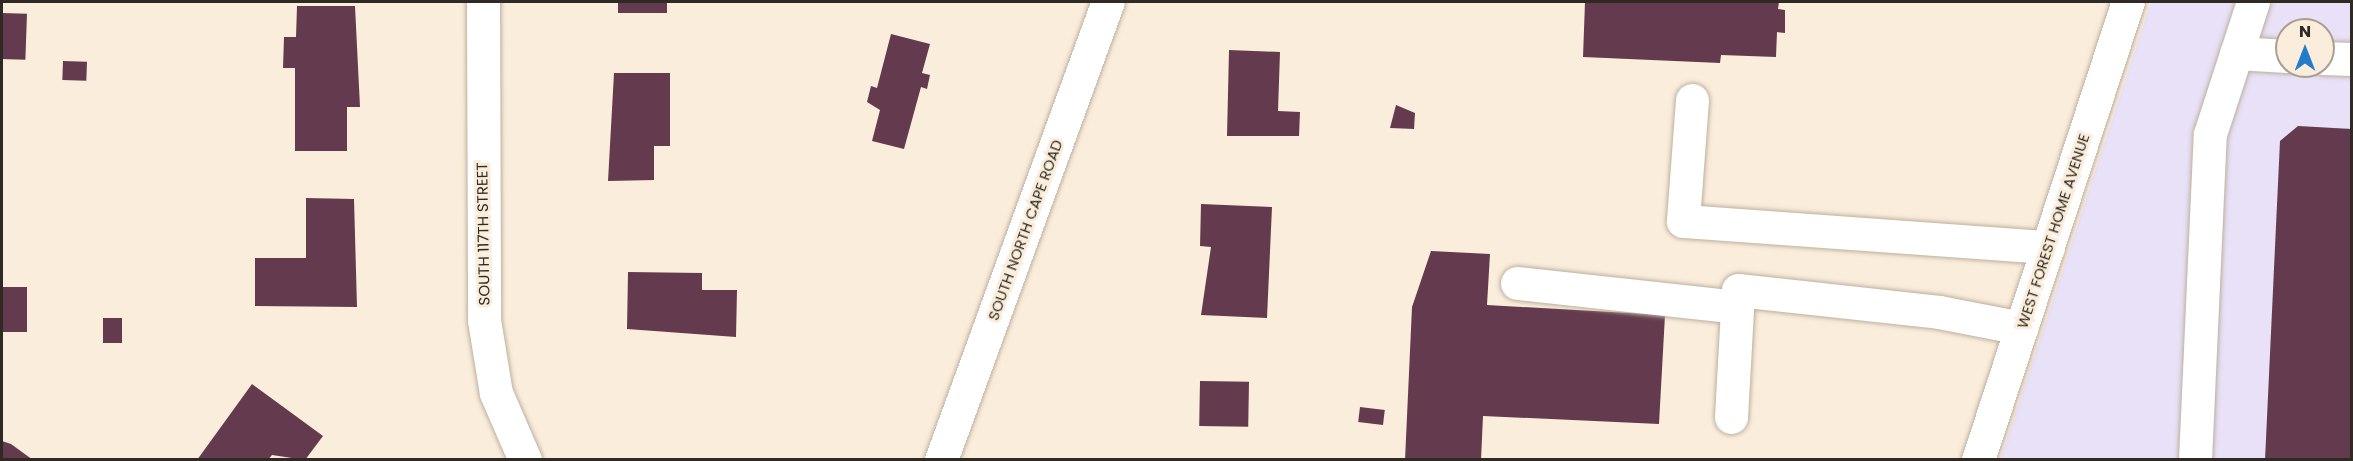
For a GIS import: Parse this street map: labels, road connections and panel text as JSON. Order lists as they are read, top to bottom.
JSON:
{
  "streets": {
    "street": ["SOUTH NORTH CAPE ROAD", "WEST FOREST HOME AVENUE", "SOUTH 117TH STREET"]
  },
  "north": "top"
}
